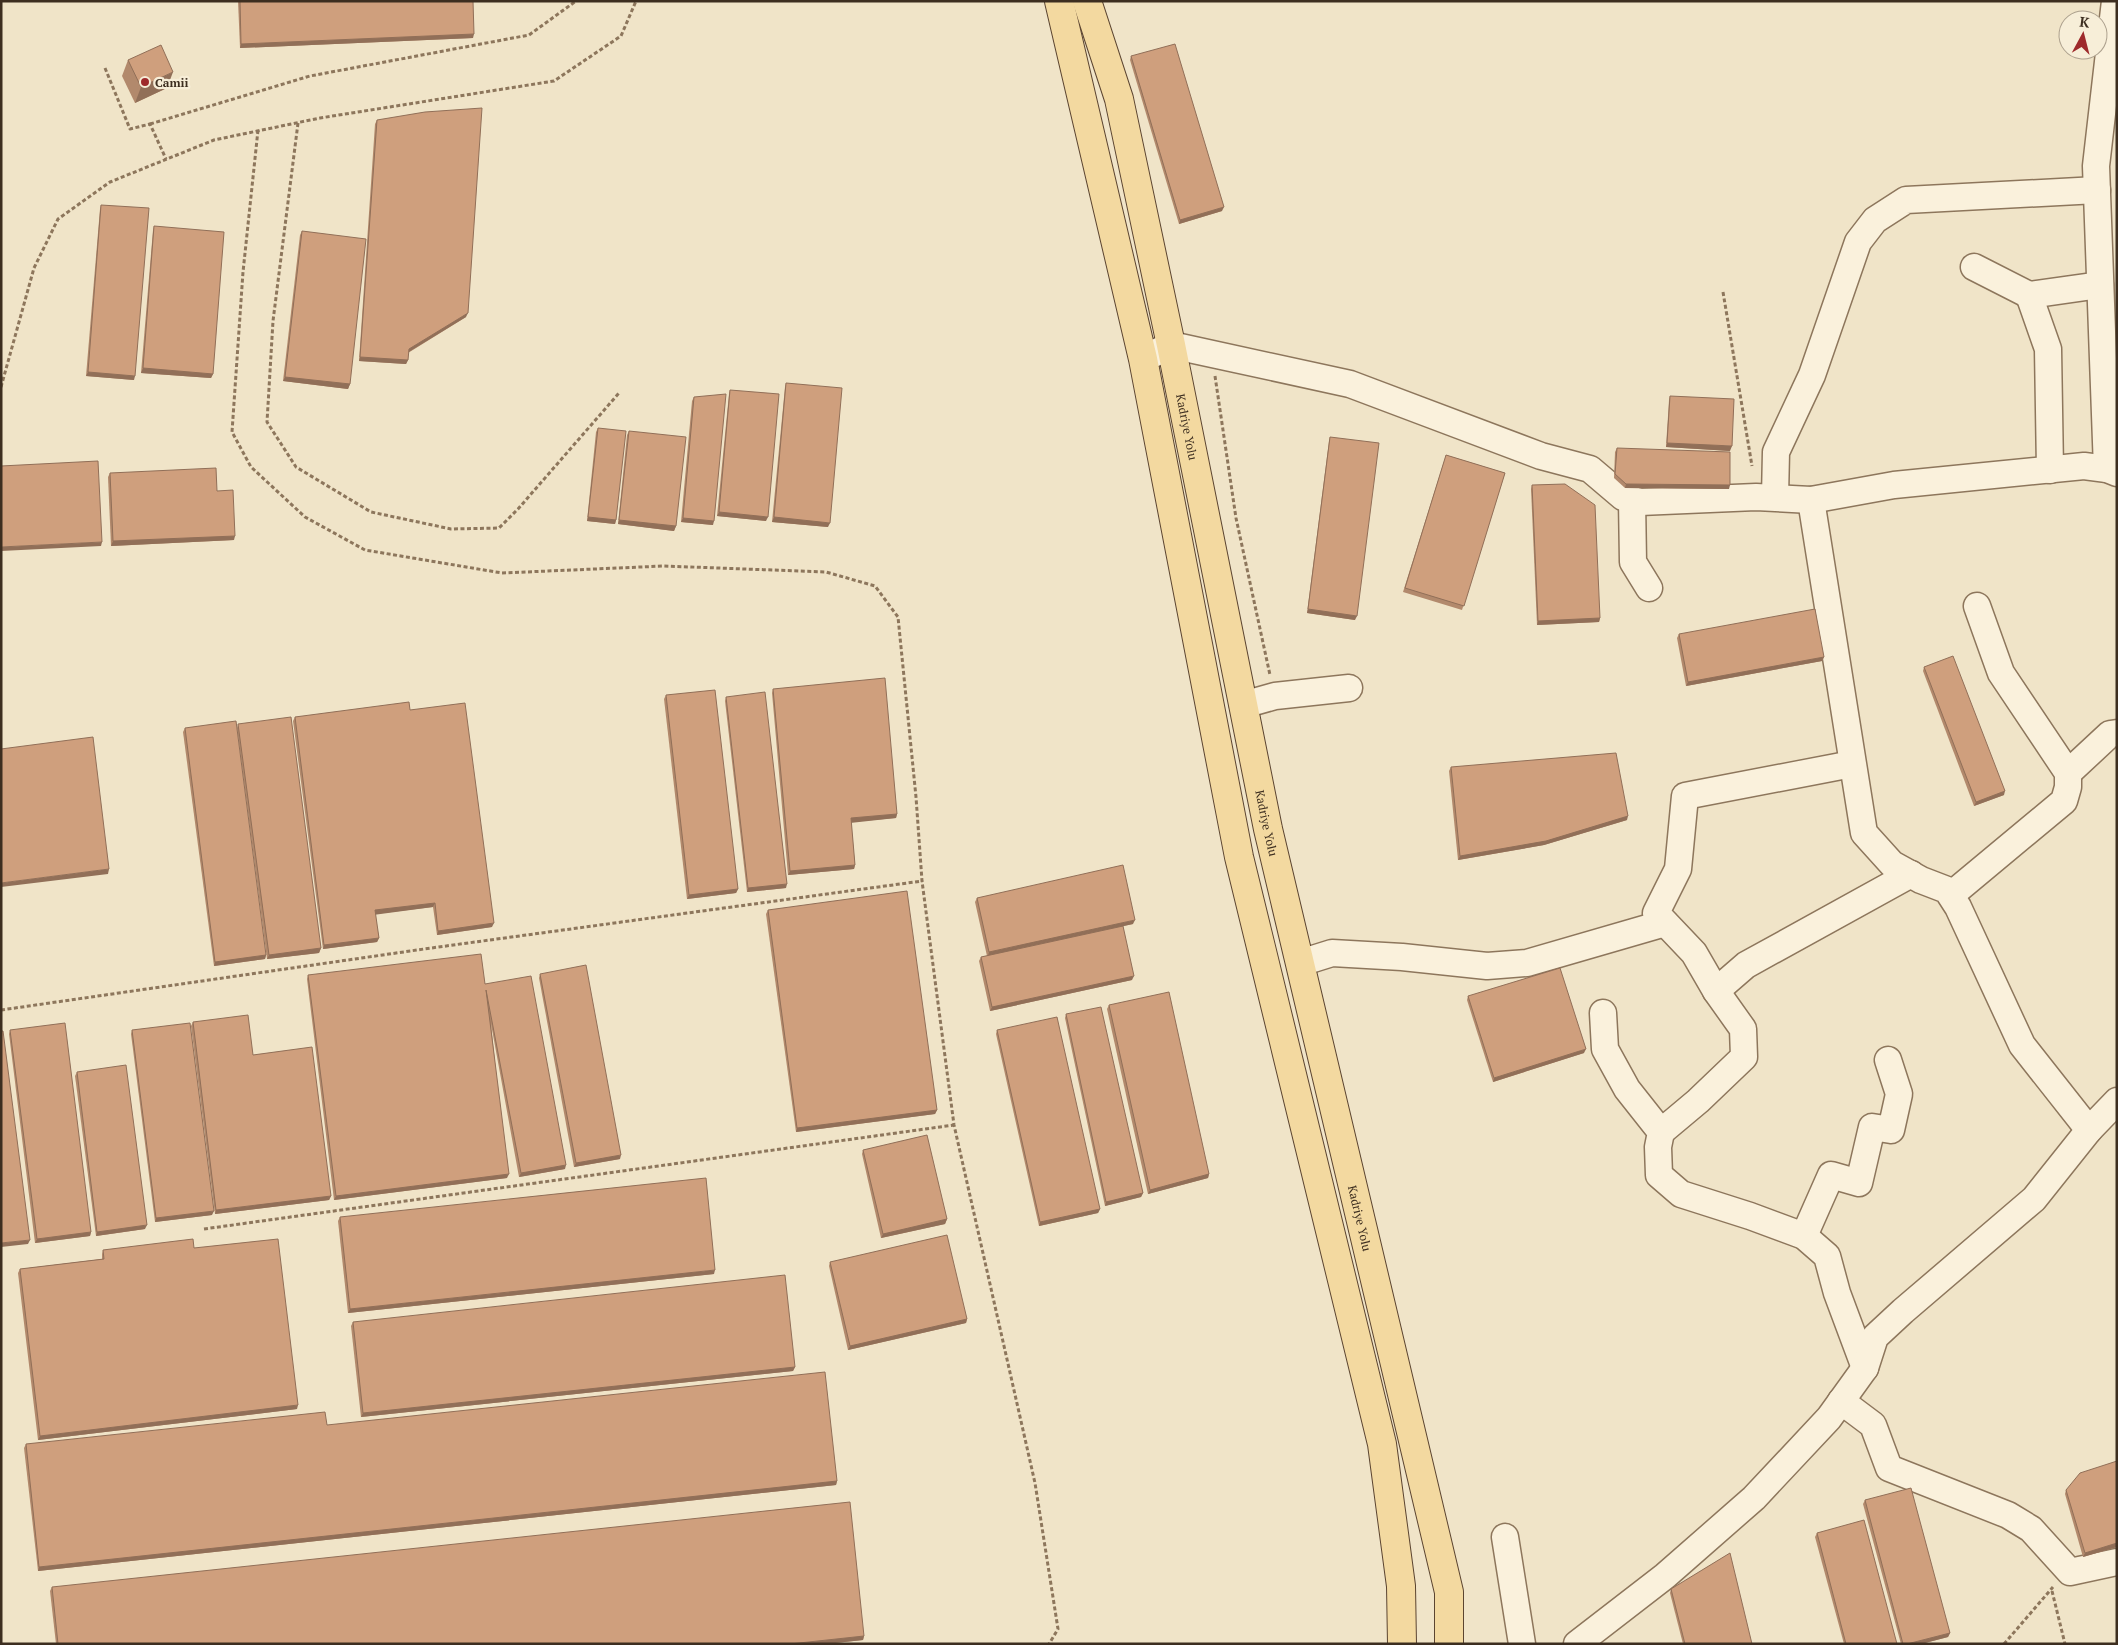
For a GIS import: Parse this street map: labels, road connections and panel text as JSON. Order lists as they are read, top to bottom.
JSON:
{
  "streets": {
    "main road": ["Kadriye Yolu"]
  },
  "places": ["Camii"],
  "north": "top"
}
